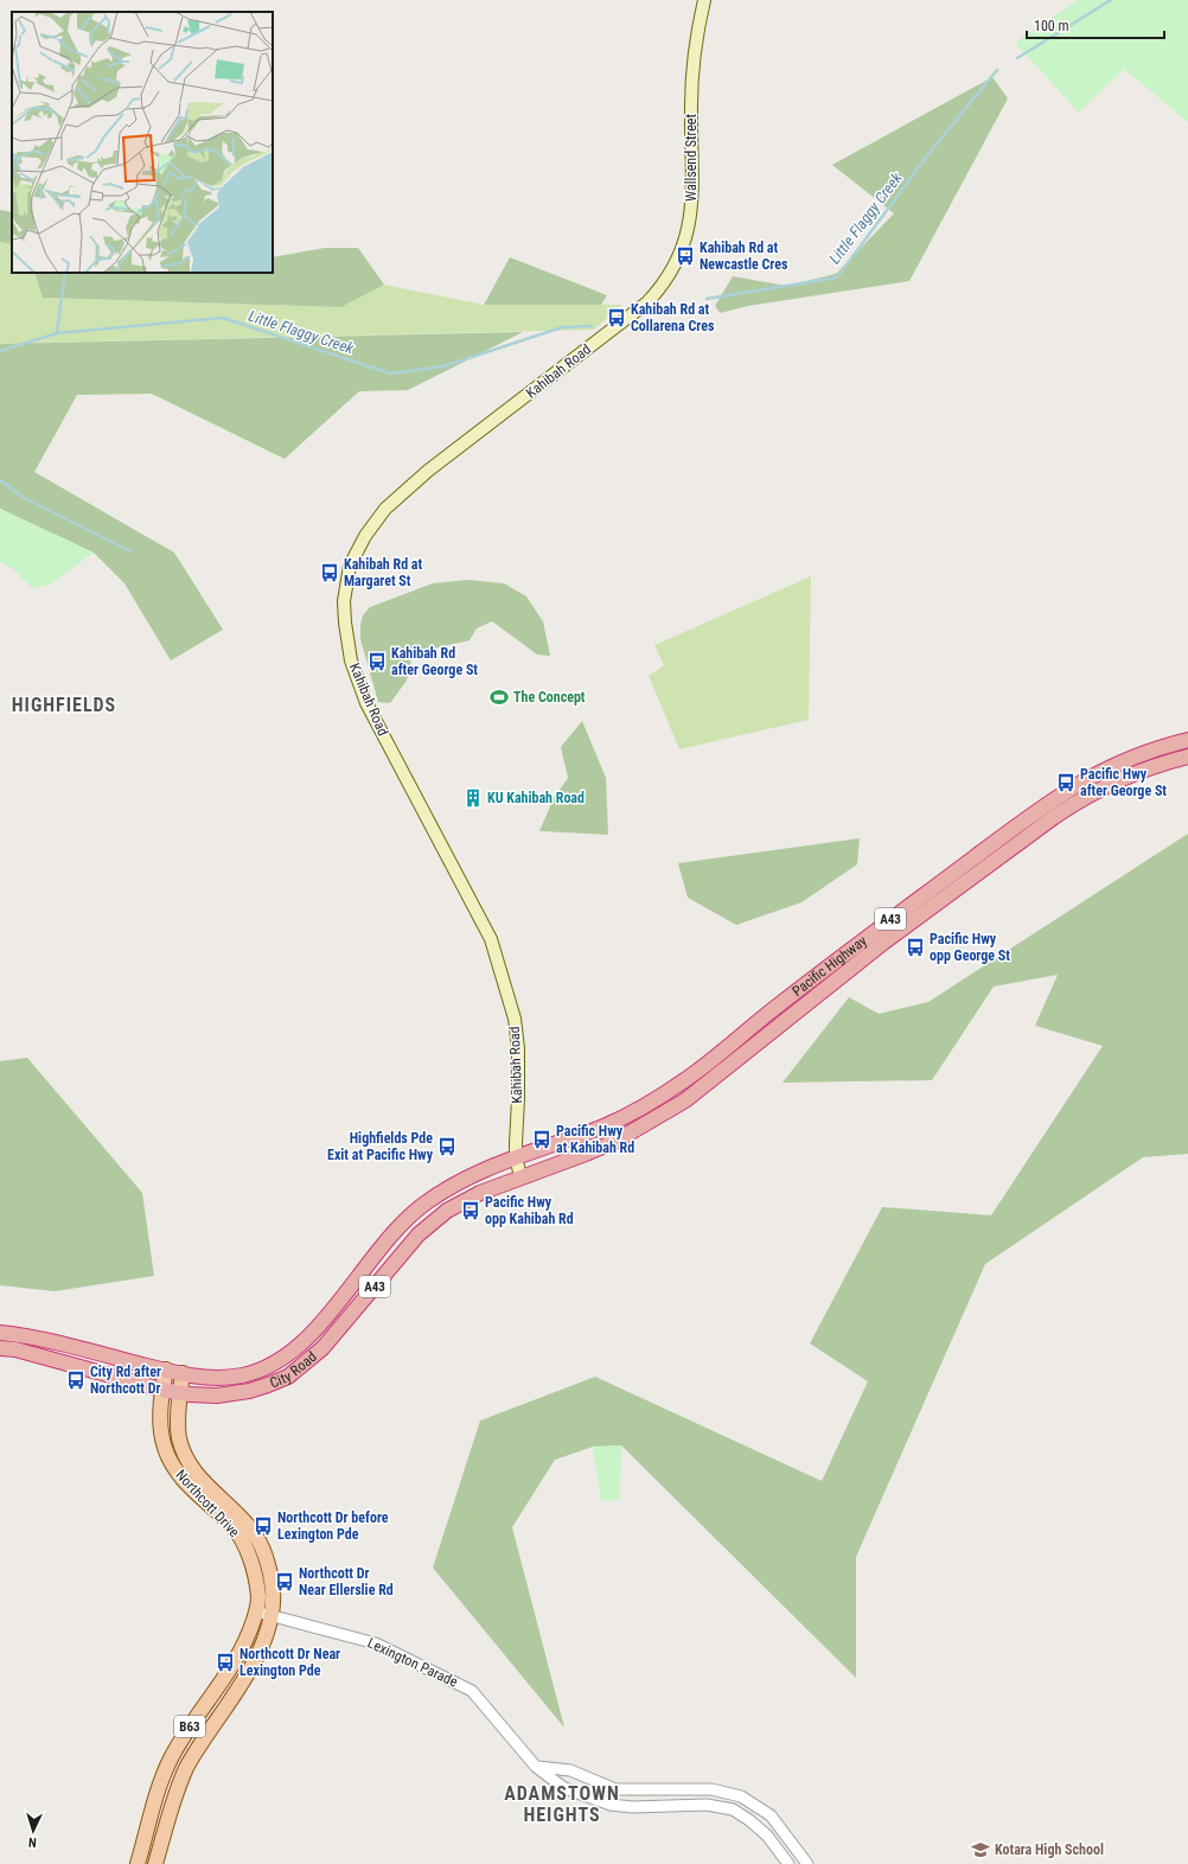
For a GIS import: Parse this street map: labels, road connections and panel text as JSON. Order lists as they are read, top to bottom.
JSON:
{
  "streets": {
    "highway": ["A43", "Pacific Highway", "City Road"],
    "main road": [
      "Wallsend Street",
      "Kahibah Road",
      "Northcott Drive",
      "B63"
    ],
    "street": ["Lexington Parade"]
  },
  "crossings": [
    ["Wallsend Street", "Kahibah Road"],
    ["Kahibah Road", "Pacific Highway"],
    ["Kahibah Road", "City Road"],
    ["Pacific Highway", "City Road"],
    ["City Road", "Northcott Drive"],
    ["Northcott Drive", "Lexington Parade"]
  ],
  "districts": ["HIGHFIELDS", "ADAMSTOWN HEIGHTS"],
  "water": ["Little Flaggy Creek"],
  "places": {
    "bus stop": [
      "Kahibah Rd at Newcastle Cres",
      "Kahibah Rd at Collarena Cres",
      "Kahibah Rd at Margaret St",
      "Kahibah Rd after George St",
      "Pacific Hwy after George St",
      "Pacific Hwy opp George St",
      "Pacific Hwy at Kahibah Rd",
      "Highfields Pde Exit at Pacific Hwy",
      "Pacific Hwy opp Kahibah Rd",
      "City Rd after Northcott Dr",
      "Northcott Dr before Lexington Pde",
      "Northcott Dr Near Ellerslie Rd",
      "Northcott Dr Near Lexington Pde"
    ],
    "sports": ["The Concept"],
    "building": ["KU Kahibah Road"],
    "school or university": ["Kotara High School"]
  },
  "scale_bar": "100 m",
  "north": "bottom"
}
